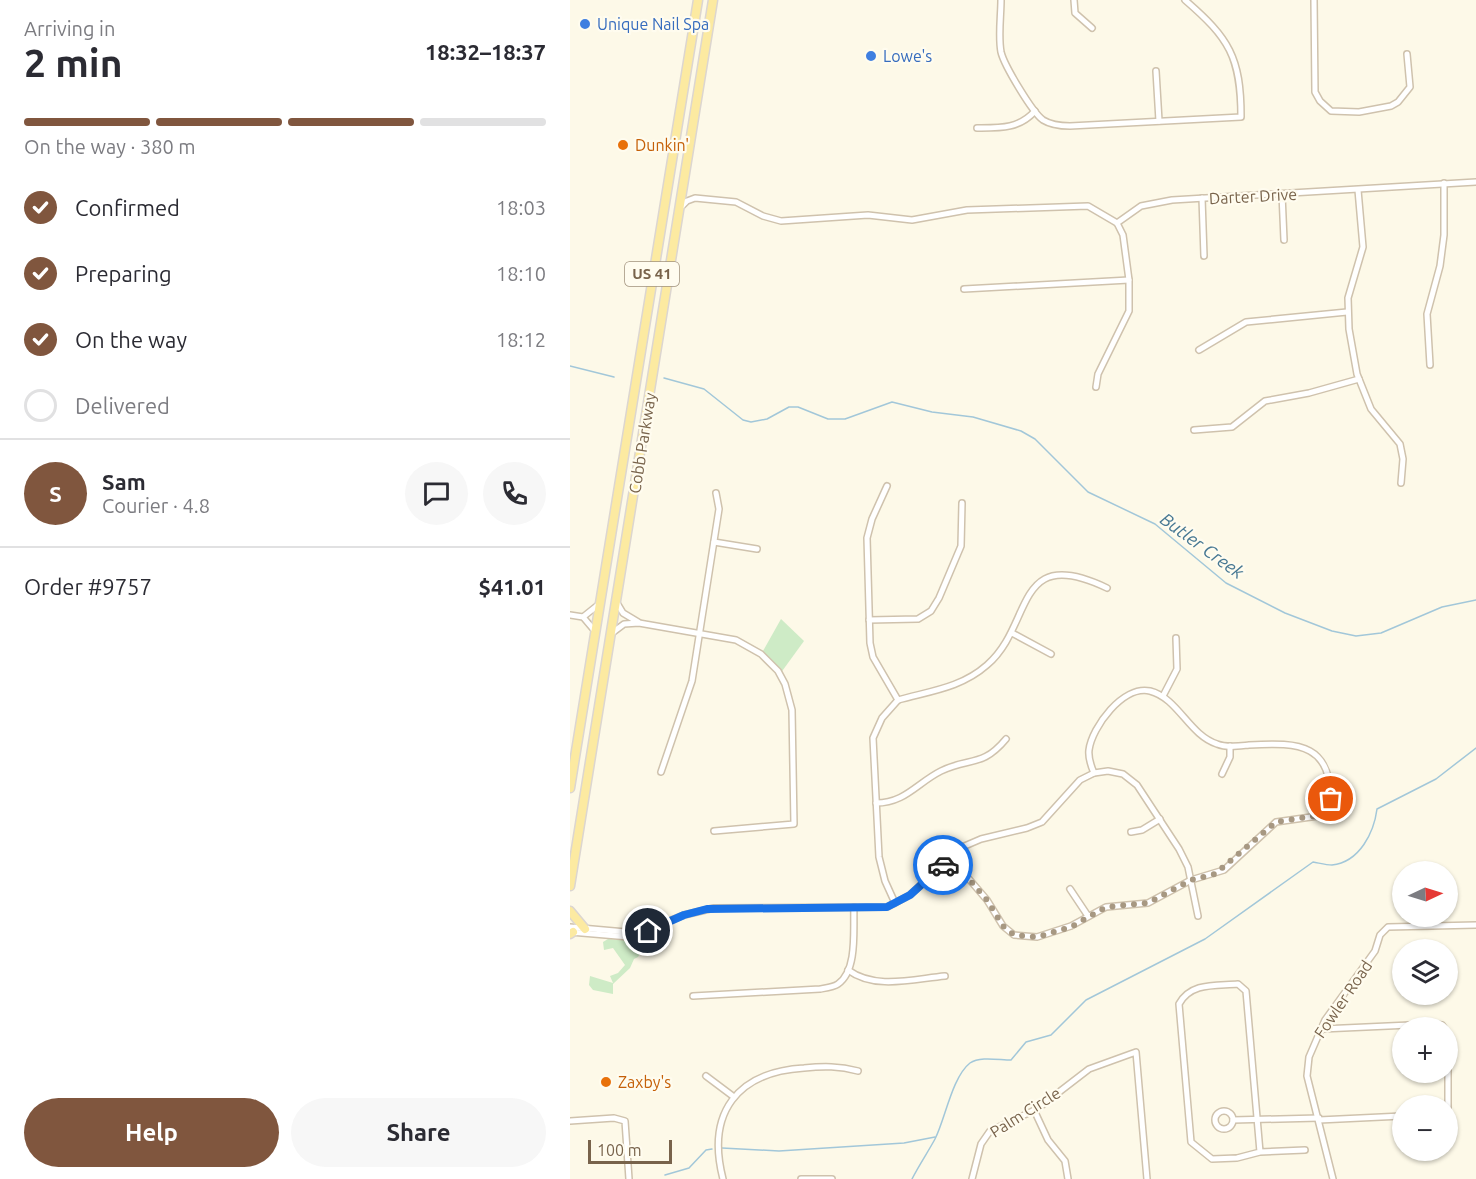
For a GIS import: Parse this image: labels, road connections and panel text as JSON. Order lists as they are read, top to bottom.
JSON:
{
  "streets": {
    "main road": ["US 41", "Cobb Parkway"],
    "street": ["Darter Drive", "Fowler Road", "Palm Circle"]
  },
  "water": ["Butler Creek"],
  "places": [
    "Unique Nail Spa",
    "Lowe's",
    "Dunkin'",
    "Zaxby's"
  ],
  "scale_bar": "100 m",
  "north": "right",
  "page": {
    "heading": ["2 min", "Arriving in", "18:32–18:37"],
    "panel": [
      "Sam",
      "Courier · 4.8",
      "Order #9757",
      "$41.01"
    ],
    "bar": "On the way · 380 m",
    "list": [
      ["Confirmed", "18:03"],
      ["Preparing", "18:10"],
      ["On the way", "18:12"],
      "Delivered"
    ],
    "round": "S",
    "map_buttons": ["+", "−"],
    "buttons": ["Help", "Share"],
    "scale": "100 m"
  }
}
